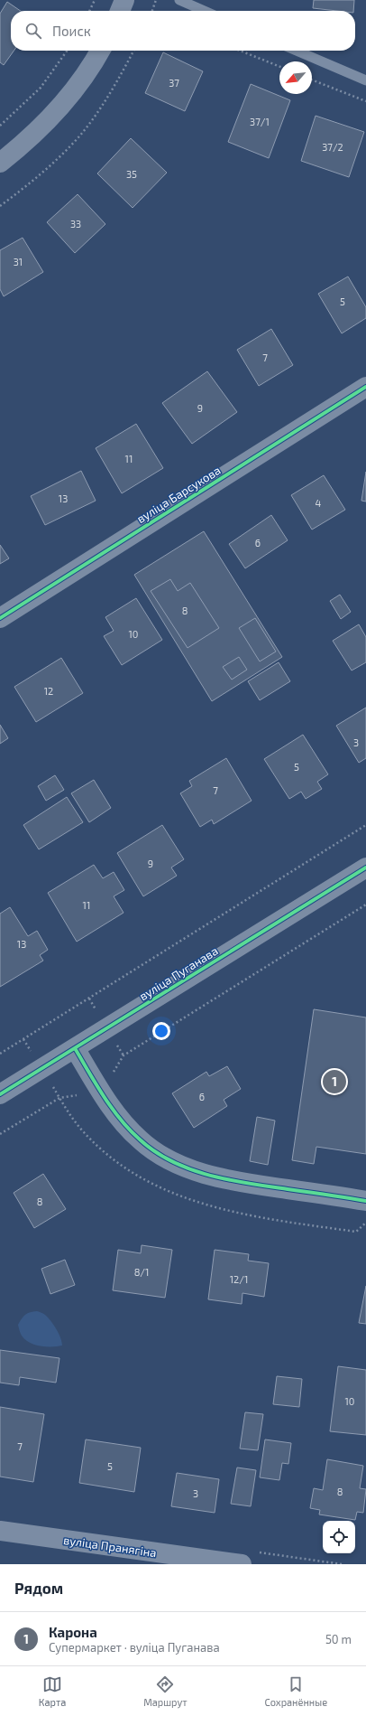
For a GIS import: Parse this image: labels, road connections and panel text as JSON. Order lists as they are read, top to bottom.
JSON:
{
  "streets": {
    "street": ["вуліца Барсукова", "вуліца Пуганава", "вуліца Пранягіна"]
  },
  "house_numbers": [
    "37",
    "37/1",
    "37/2",
    "35",
    "33",
    "31",
    "5",
    "7",
    "9",
    "11",
    "13",
    "4",
    "6",
    "8",
    "10",
    "12",
    "3",
    "5",
    "7",
    "9",
    "11",
    "13",
    "6",
    "8",
    "8/1",
    "12/1",
    "10",
    "7",
    "5",
    "8",
    "3"
  ],
  "north": "bottom left",
  "page": {
    "search": "Поиск",
    "pins": "1",
    "heading": "Рядом",
    "list": [
      {
        "mark": "1",
        "name": "Карона",
        "note": "Супермаркет · вуліца Пуганава",
        "value": "50 m"
      }
    ],
    "nav": ["Карта", "Маршрут", "Сохранённые"]
  }
}
